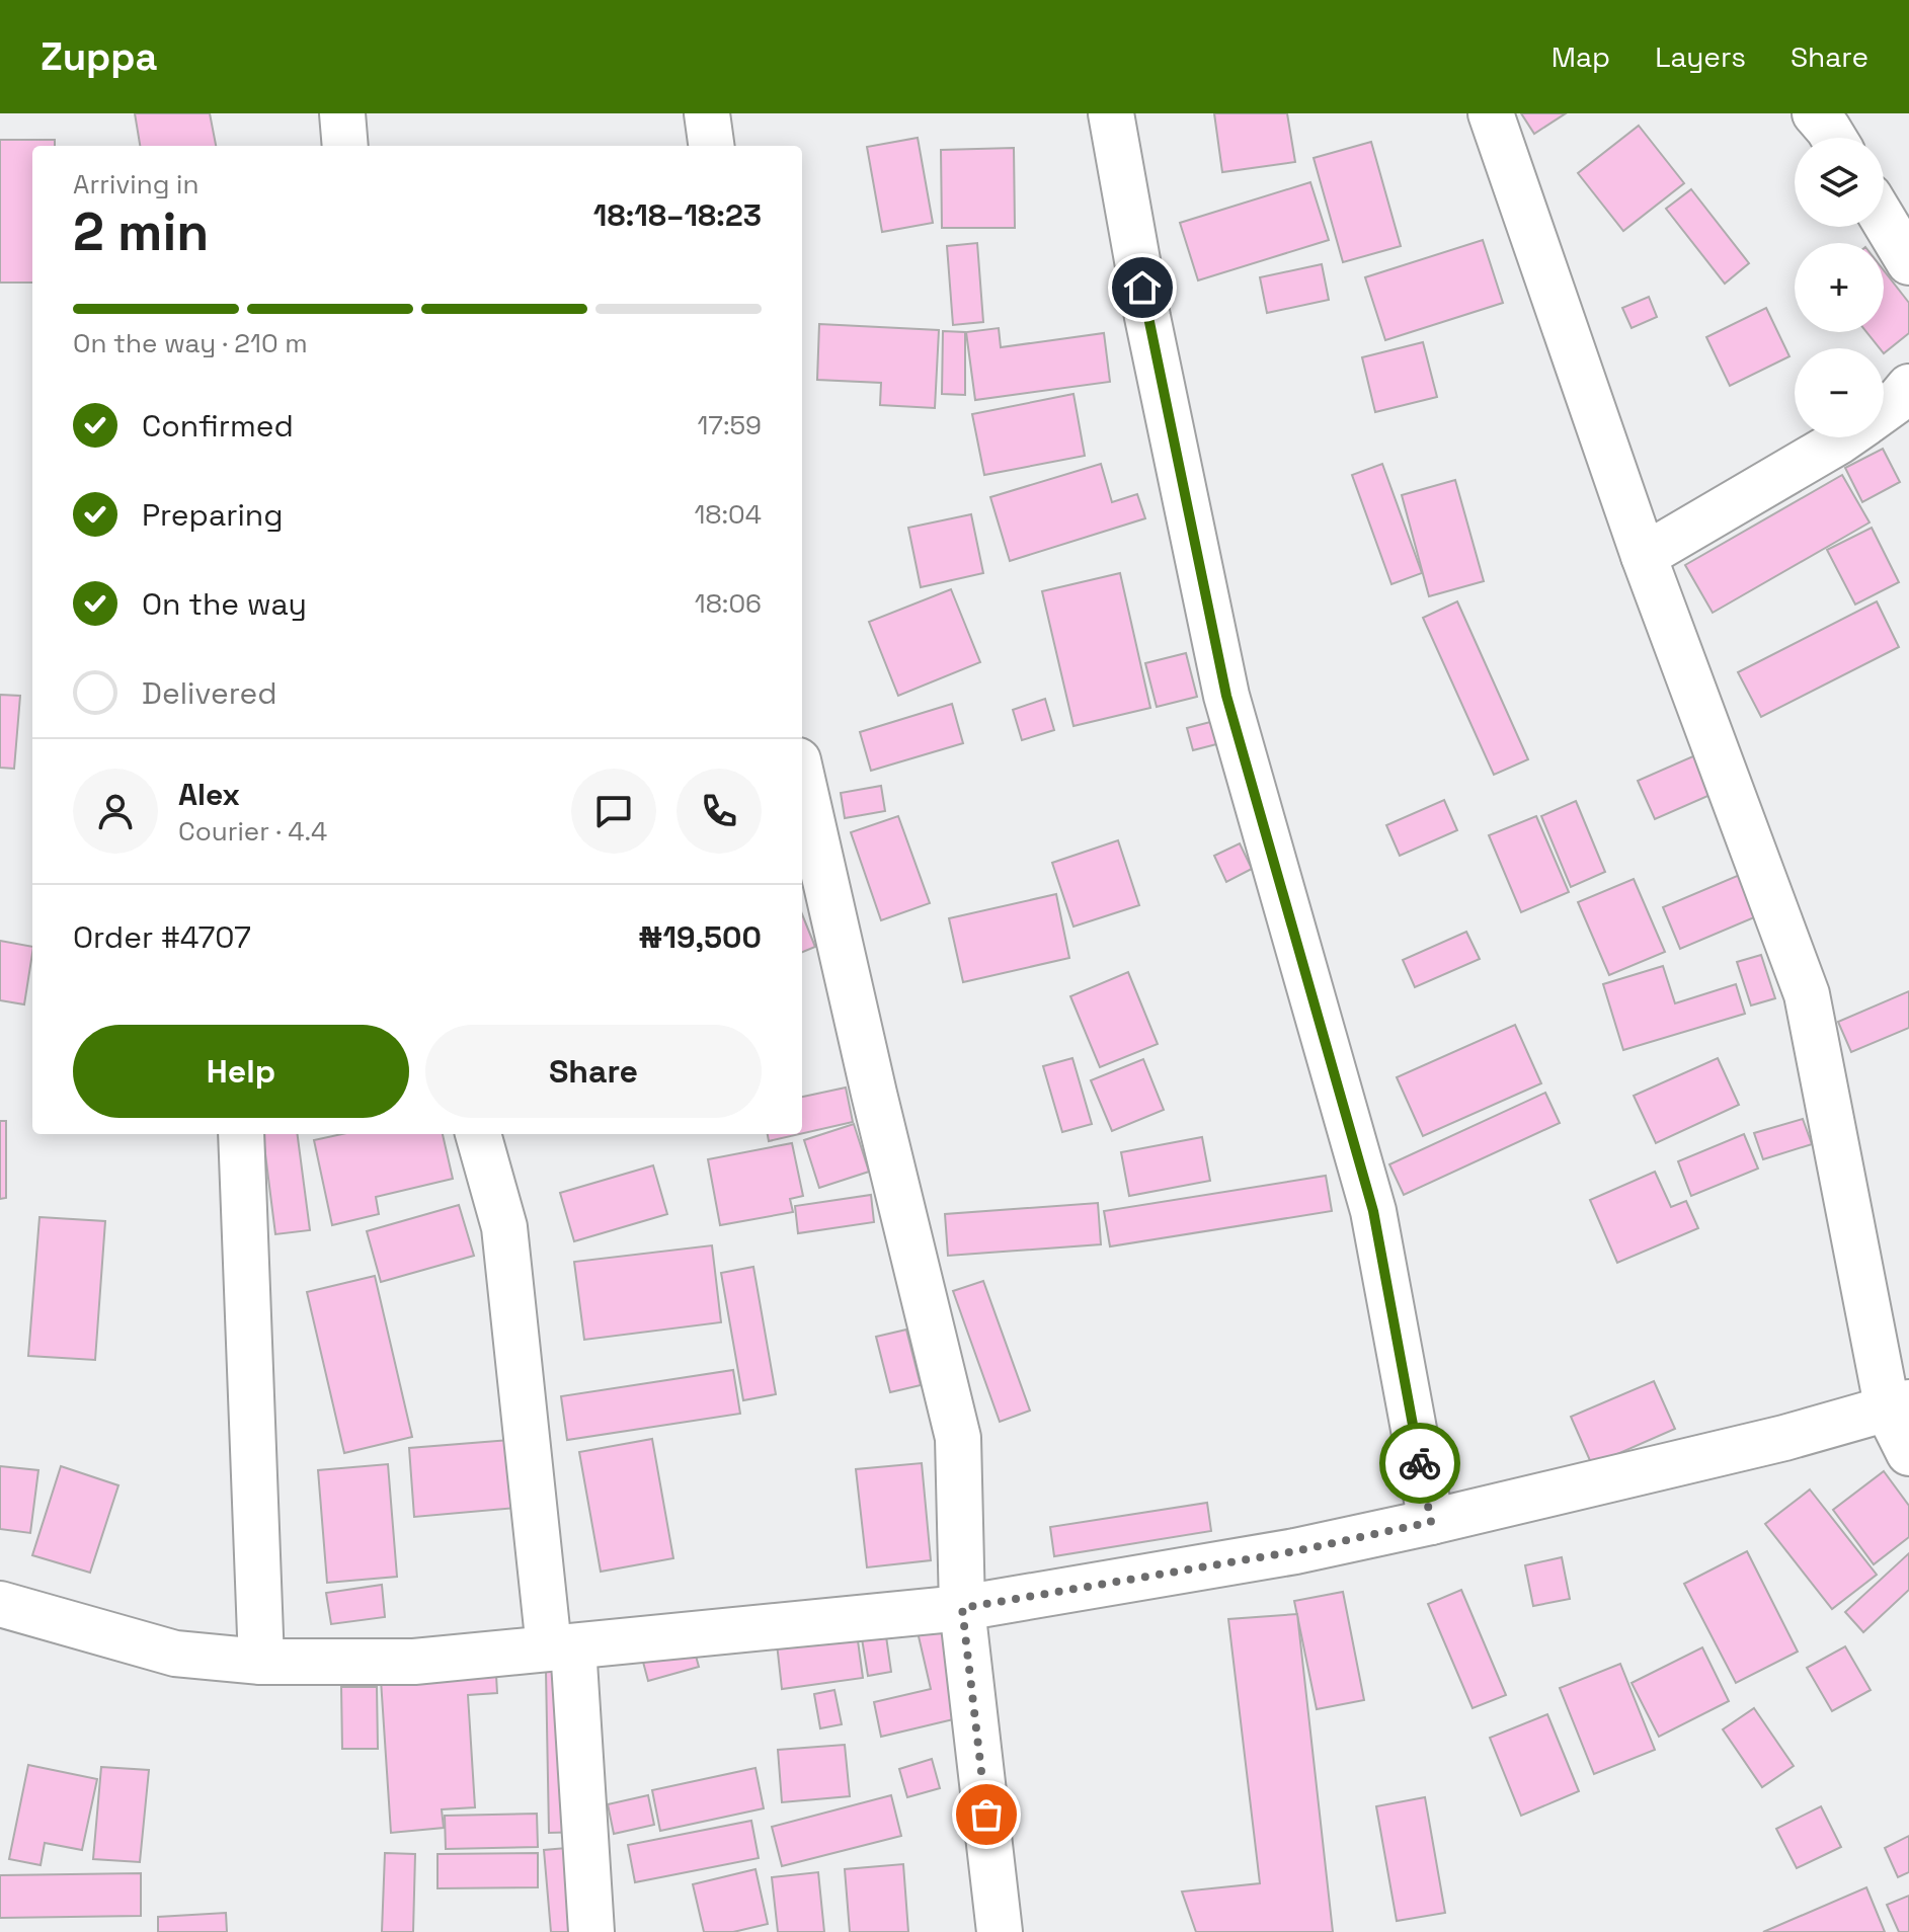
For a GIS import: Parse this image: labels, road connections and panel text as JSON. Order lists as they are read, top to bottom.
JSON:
{
  "page": {
    "header": "Zuppa",
    "nav": ["Map", "Layers", "Share"],
    "map_buttons": ["+", "−"],
    "heading": ["2 min", "Arriving in", "18:18–18:23"],
    "panel": [
      "Alex",
      "Courier · 4.4",
      "Order #4707",
      "₦19,500"
    ],
    "bar": "On the way · 210 m",
    "list": [
      ["Confirmed", "17:59"],
      ["Preparing", "18:04"],
      ["On the way", "18:06"],
      "Delivered"
    ],
    "buttons": ["Help", "Share"]
  }
}
